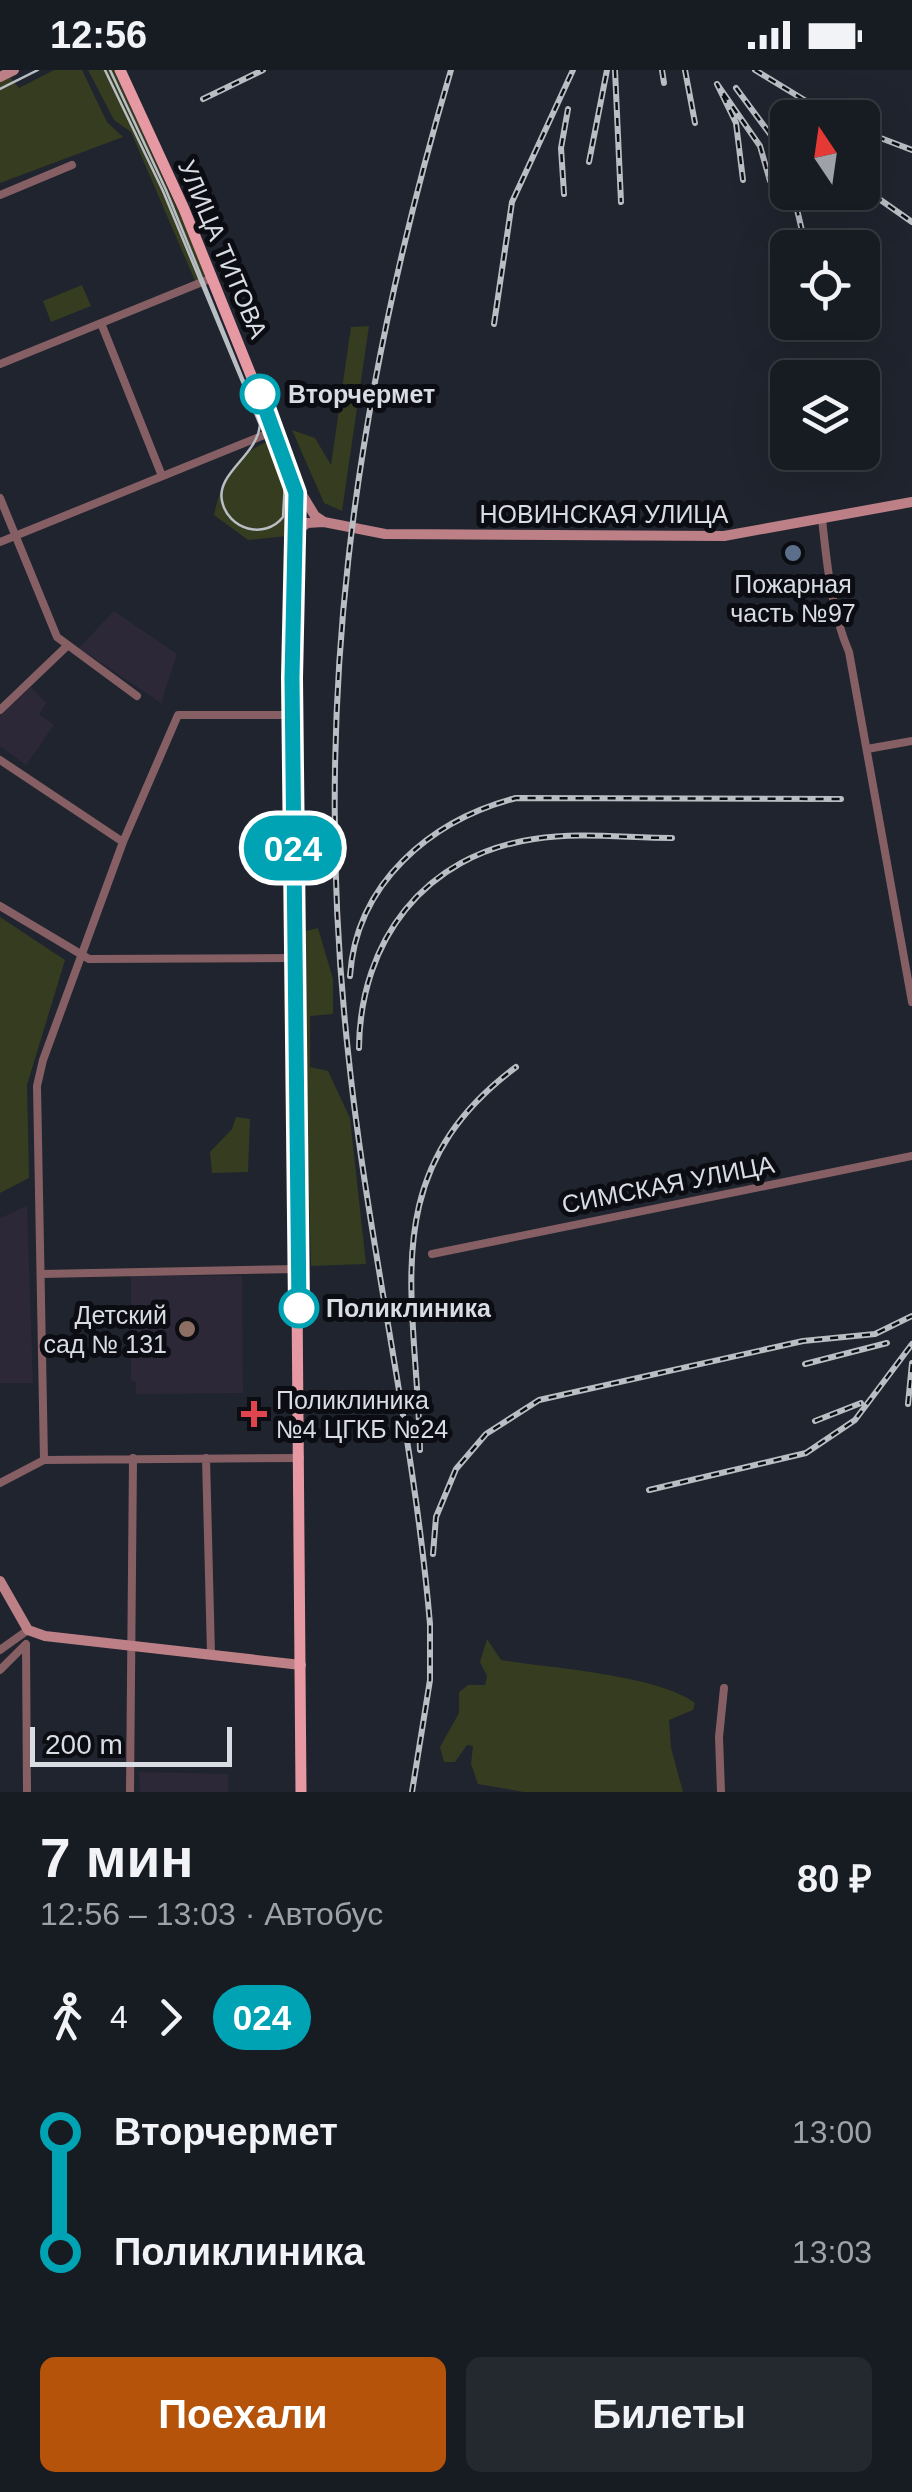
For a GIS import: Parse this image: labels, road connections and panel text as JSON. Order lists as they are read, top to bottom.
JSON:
{
  "streets": {
    "main road": ["УЛИЦА ТИТОВА", "НОВИНСКАЯ УЛИЦА"],
    "street": ["СИМСКАЯ УЛИЦА"]
  },
  "crossings": [
    ["УЛИЦА ТИТОВА", "НОВИНСКАЯ УЛИЦА"]
  ],
  "places": {
    "other": [
      "Вторчермет",
      "Пожарная часть №97",
      "Поликлиника",
      "Детский сад № 131"
    ],
    "health": ["Поликлиника №4 ЦГКБ №24"]
  },
  "lines": ["bus line 024"],
  "scale_bar": "200 m",
  "north": "top",
  "page": {
    "status": "12:56",
    "on_map": "024",
    "scale": "200 m",
    "heading": ["7 мин", "12:56 – 13:03 · Автобус", "80 ₽"],
    "legs": ["4", "024"],
    "list": [
      {
        "name": "Вторчермет",
        "value": "13:00"
      },
      {
        "name": "Поликлиника",
        "value": "13:03"
      }
    ],
    "buttons": ["Поехали", "Билеты"]
  }
}
